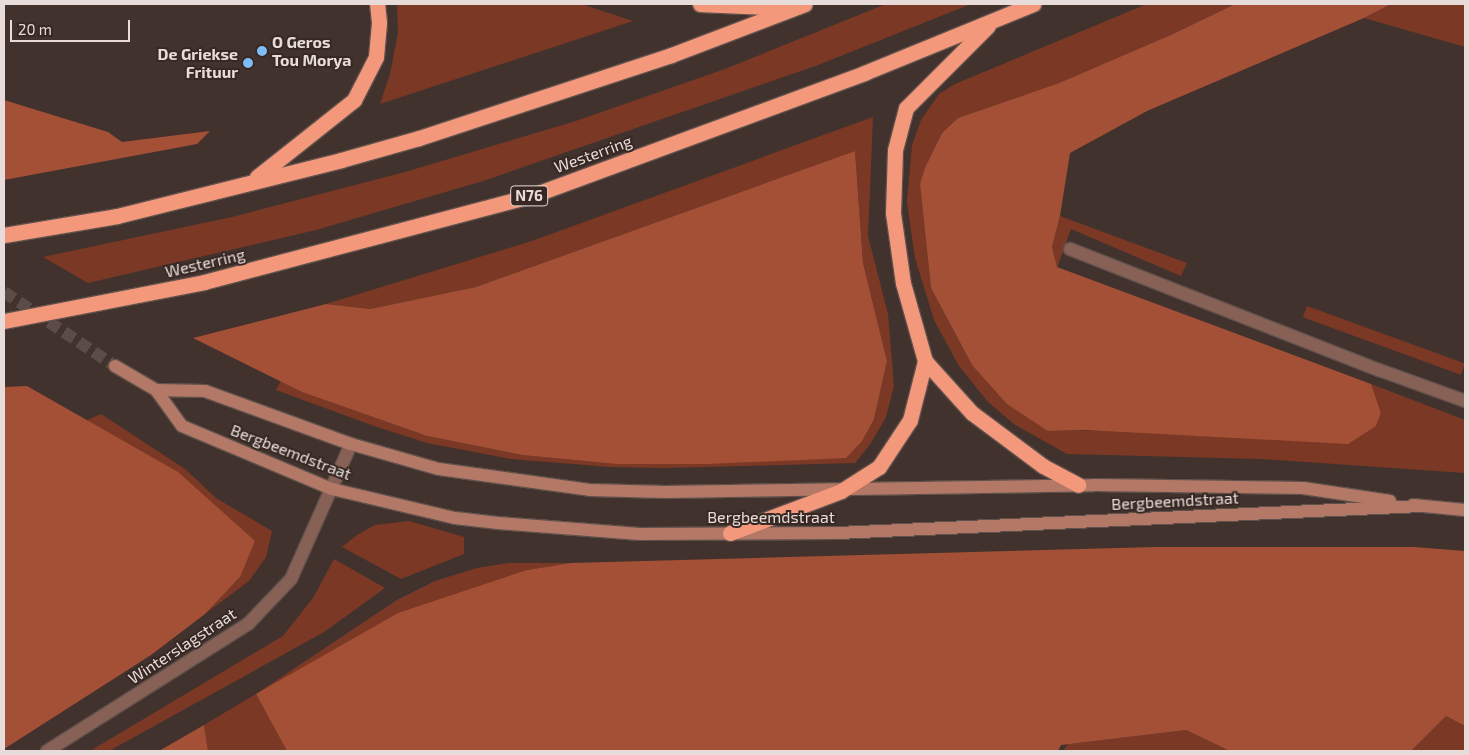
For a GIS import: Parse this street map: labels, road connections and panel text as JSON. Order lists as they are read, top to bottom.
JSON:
{
  "streets": {
    "highway": ["Westerring", "N76"],
    "street": ["Bergbeemdstraat", "Winterslagstraat"]
  },
  "crossings": [
    ["Bergbeemdstraat", "Winterslagstraat"]
  ],
  "places": ["O Geros Tou Morya", "De Griekse Frituur"],
  "scale_bar": "20 m"
}
